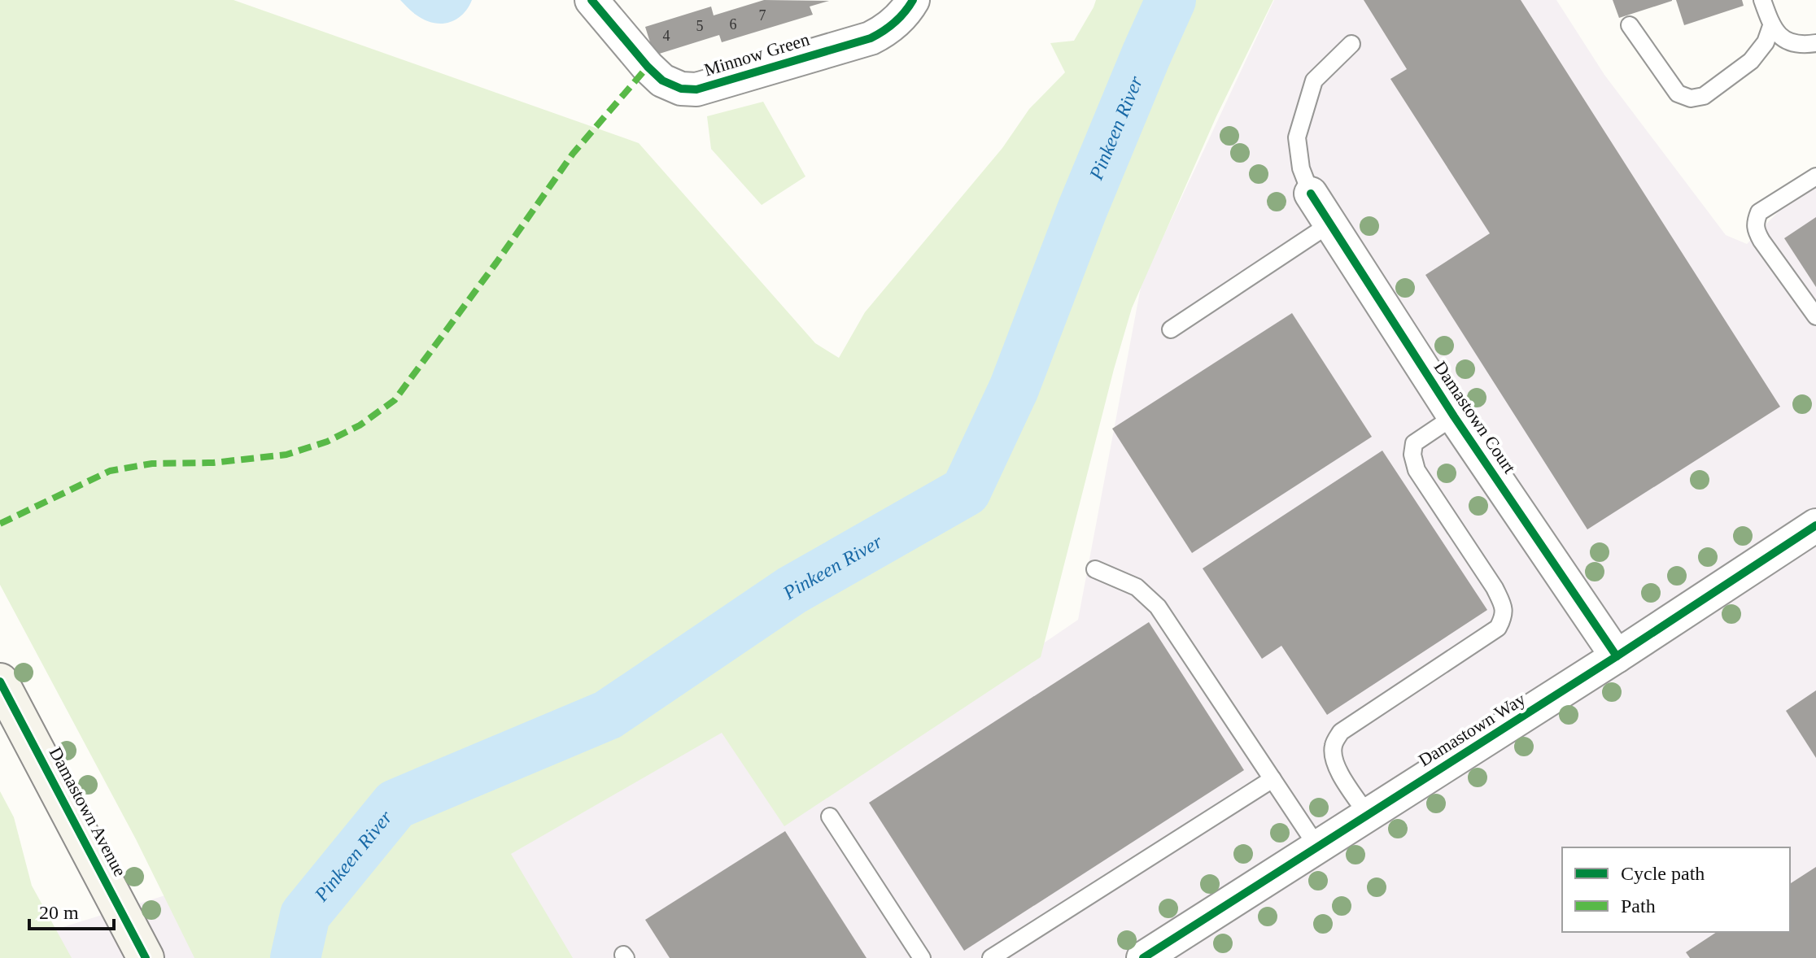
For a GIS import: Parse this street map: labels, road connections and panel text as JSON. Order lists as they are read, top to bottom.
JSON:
{
  "streets": {
    "street": [
      "Minnow Green",
      "Damastown Court",
      "Damastown Way",
      "Damastown Avenue"
    ]
  },
  "crossings": [
    ["Damastown Court", "Damastown Way"]
  ],
  "water": ["Pinkeen River"],
  "house_numbers": [
    "7",
    "6",
    "5",
    "4"
  ],
  "legend": ["Cycle path", "Path"],
  "scale_bar": "20 m"
}
